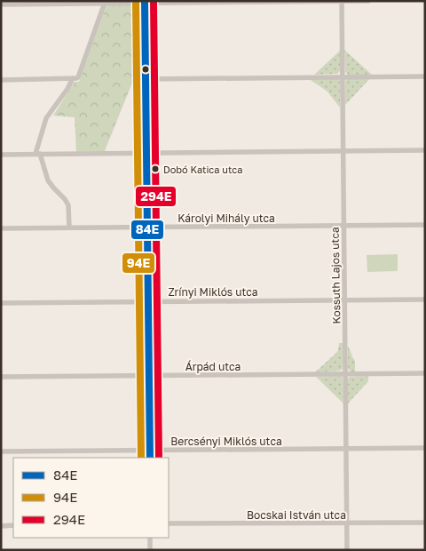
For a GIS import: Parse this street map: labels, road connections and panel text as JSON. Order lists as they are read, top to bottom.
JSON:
{
  "streets": {
    "street": [
      "Károlyi Mihály utca",
      "Kossuth Lajos utca",
      "Zrínyi Miklós utca",
      "Árpád utca",
      "Bercsényi Miklós utca",
      "Bocskai István utca"
    ]
  },
  "crossings": [
    ["Károlyi Mihály utca", "Kossuth Lajos utca"],
    ["Kossuth Lajos utca", "Zrínyi Miklós utca"],
    ["Kossuth Lajos utca", "Árpád utca"],
    ["Kossuth Lajos utca", "Bercsényi Miklós utca"],
    ["Kossuth Lajos utca", "Bocskai István utca"]
  ],
  "places": ["Dobó Katica utca"],
  "lines": ["transit line 84E", "transit line 94E", "transit line 294E"],
  "legend": ["84E", "94E", "294E"]
}
